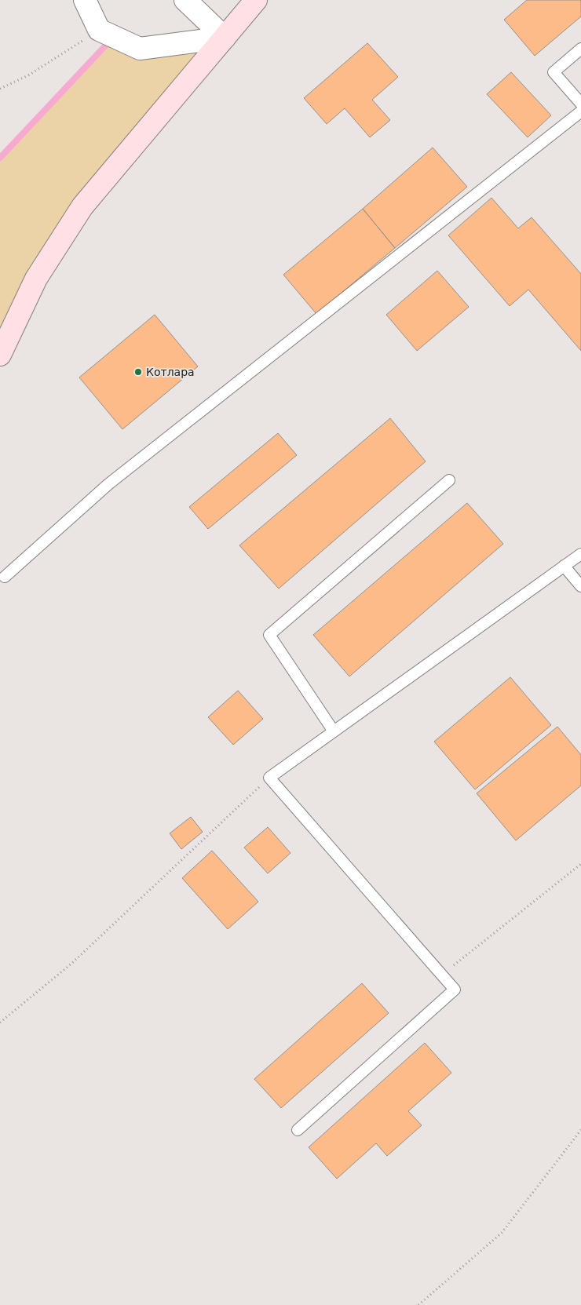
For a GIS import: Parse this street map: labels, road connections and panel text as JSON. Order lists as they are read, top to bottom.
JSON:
{
  "places": ["Котлара"]
}
